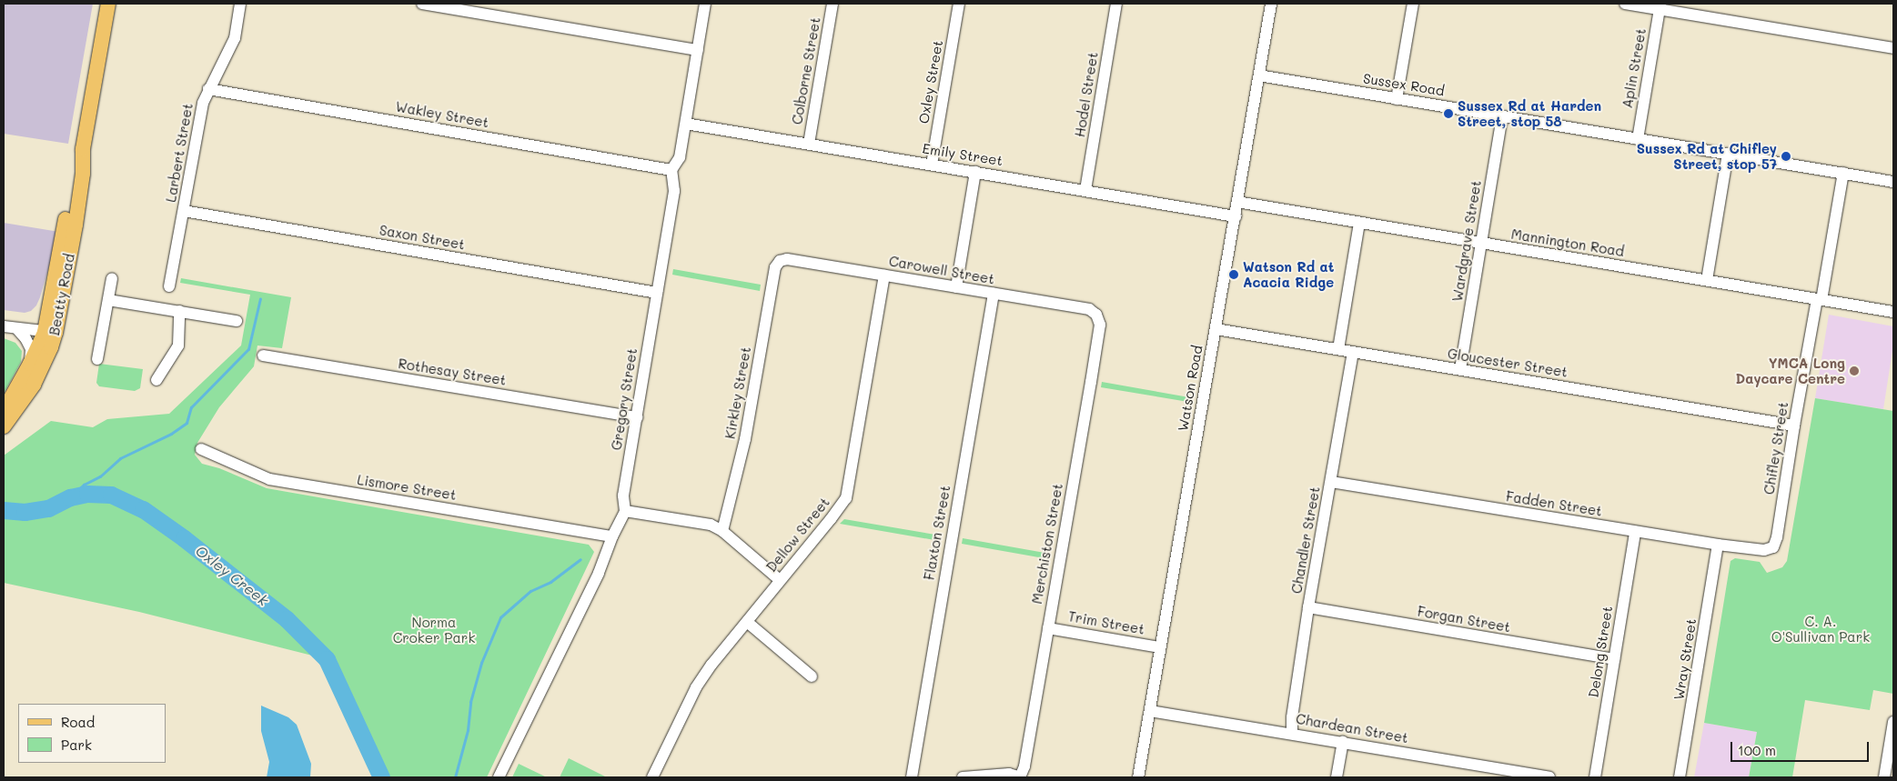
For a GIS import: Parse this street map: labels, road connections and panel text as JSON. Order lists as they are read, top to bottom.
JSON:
{
  "streets": {
    "main road": ["Beatty Road"],
    "street": [
      "Aplin Street",
      "Colborne Street",
      "Oxley Street",
      "Sussex Road",
      "Hodel Street",
      "Wakley Street",
      "Larbert Street",
      "Emily Street",
      "Saxon Street",
      "Wardgrave Street",
      "Mannington Road",
      "Carowell Street",
      "Gloucester Street",
      "Rothesay Street",
      "Watson Road",
      "Kirkley Street",
      "Gregory Street",
      "Chifley Street",
      "Lismore Street",
      "Fadden Street",
      "Flaxton Street",
      "Dellow Street",
      "Chandler Street",
      "Merchiston Street",
      "Forgan Street",
      "Trim Street",
      "Delong Street",
      "Wray Street",
      "Chardean Street"
    ]
  },
  "crossings": [
    ["Aplin Street", "Sussex Road"],
    ["Colborne Street", "Emily Street"],
    ["Oxley Street", "Emily Street"],
    ["Sussex Road", "Wardgrave Street"],
    ["Sussex Road", "Watson Road"],
    ["Sussex Road", "Chifley Street"],
    ["Hodel Street", "Emily Street"],
    ["Wakley Street", "Larbert Street"],
    ["Wakley Street", "Gregory Street"],
    ["Larbert Street", "Saxon Street"],
    ["Emily Street", "Watson Road"],
    ["Saxon Street", "Gregory Street"],
    ["Wardgrave Street", "Mannington Road"],
    ["Wardgrave Street", "Gloucester Street"],
    ["Mannington Road", "Watson Road"],
    ["Mannington Road", "Chifley Street"],
    ["Carowell Street", "Kirkley Street"],
    ["Carowell Street", "Flaxton Street"],
    ["Carowell Street", "Dellow Street"],
    ["Carowell Street", "Merchiston Street"],
    ["Gloucester Street", "Watson Road"],
    ["Gloucester Street", "Chifley Street"],
    ["Gloucester Street", "Chandler Street"],
    ["Rothesay Street", "Gregory Street"],
    ["Watson Road", "Trim Street"],
    ["Watson Road", "Chardean Street"],
    ["Chifley Street", "Fadden Street"],
    ["Fadden Street", "Chandler Street"],
    ["Fadden Street", "Delong Street"],
    ["Fadden Street", "Wray Street"],
    ["Chandler Street", "Forgan Street"],
    ["Chandler Street", "Chardean Street"],
    ["Merchiston Street", "Trim Street"],
    ["Forgan Street", "Delong Street"]
  ],
  "water": ["Oxley Creek"],
  "parks": ["C. A. O'Sullivan Park", "Norma Croker Park"],
  "places": [
    "Sussex Rd at Harden Street, stop 58",
    "Sussex Rd at Chifley Street, stop 57",
    "Watson Rd at Acacia Ridge",
    "YMCA Long Daycare Centre"
  ],
  "legend": ["Road", "Park"],
  "scale_bar": "100 m"
}
